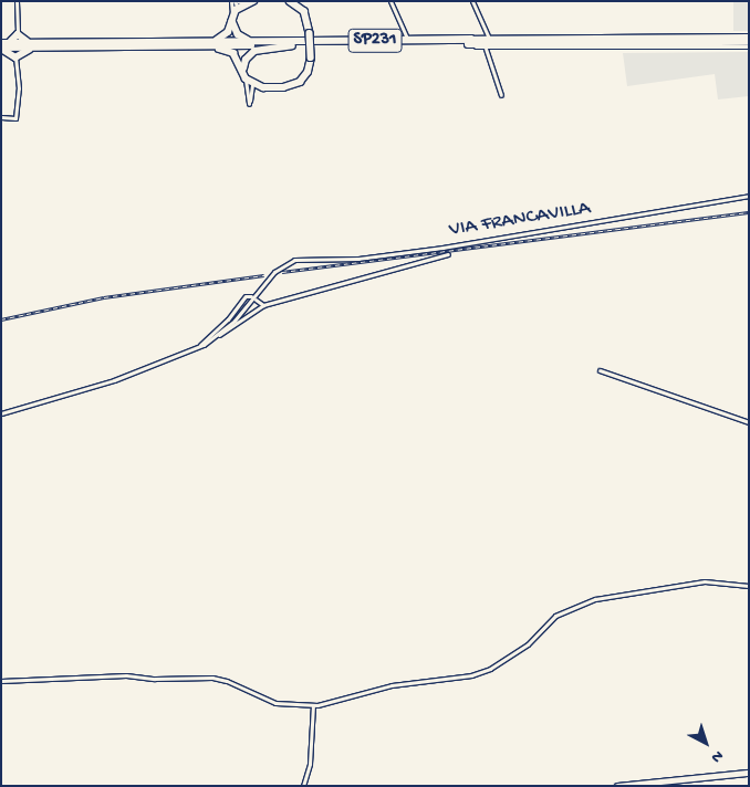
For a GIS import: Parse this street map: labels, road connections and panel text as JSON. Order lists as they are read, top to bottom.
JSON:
{
  "streets": {
    "highway": ["SP231"],
    "street": ["VIA FRANCAVILLA"]
  },
  "north": "bottom right"
}
